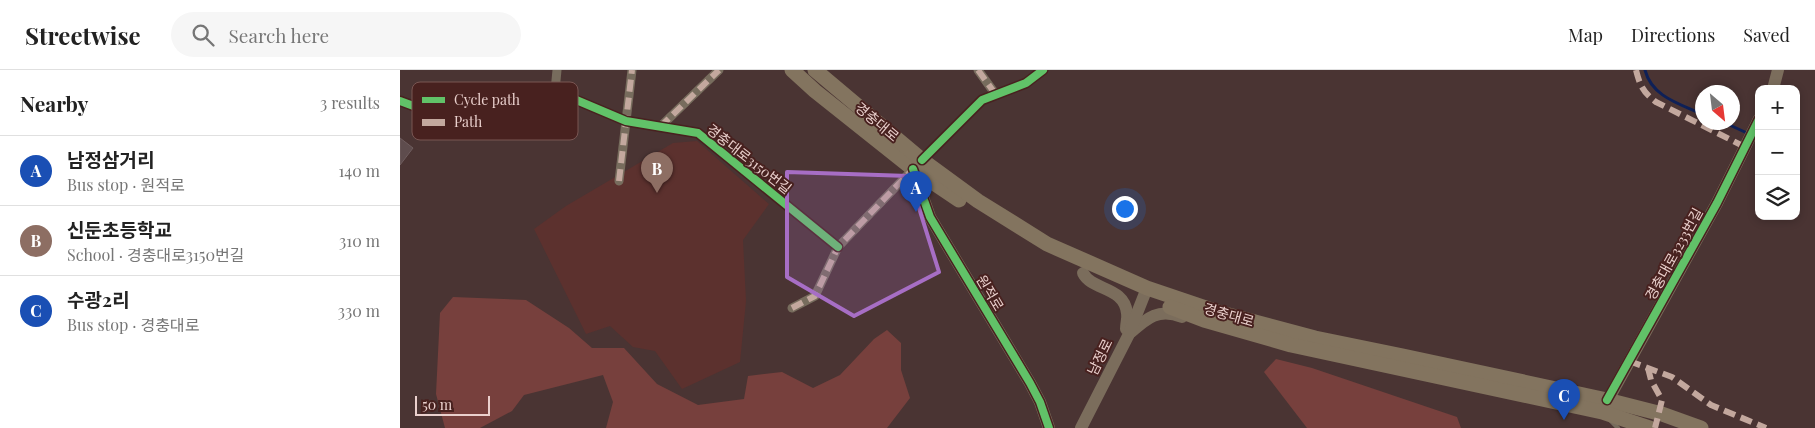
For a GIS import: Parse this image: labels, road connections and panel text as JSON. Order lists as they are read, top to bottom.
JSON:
{
  "streets": {
    "main road": ["경충대로"],
    "street": [
      "경충대로3150번길",
      "경충대로3233번길",
      "원적로",
      "남정로"
    ]
  },
  "crossings": [
    ["경충대로", "경충대로3233번길"],
    ["경충대로", "원적로"],
    ["경충대로", "남정로"]
  ],
  "legend": ["Cycle path", "Path"],
  "scale_bar": "50 m",
  "north": "bottom right",
  "page": {
    "header": "Streetwise",
    "search": "Search here",
    "nav": ["Map", "Directions", "Saved"],
    "heading": ["Nearby", "3 results"],
    "map_buttons": ["+", "−"],
    "list": [
      {
        "mark": "A",
        "name": "남정삼거리",
        "note": "Bus stop · 원적로",
        "value": "140 m"
      },
      {
        "mark": "B",
        "name": "신둔초등학교",
        "note": "School · 경충대로3150번길",
        "value": "310 m"
      },
      {
        "mark": "C",
        "name": "수광2리",
        "note": "Bus stop · 경충대로",
        "value": "330 m"
      }
    ],
    "pins": ["B", "A", "C"],
    "scale": "50 m"
  }
}
